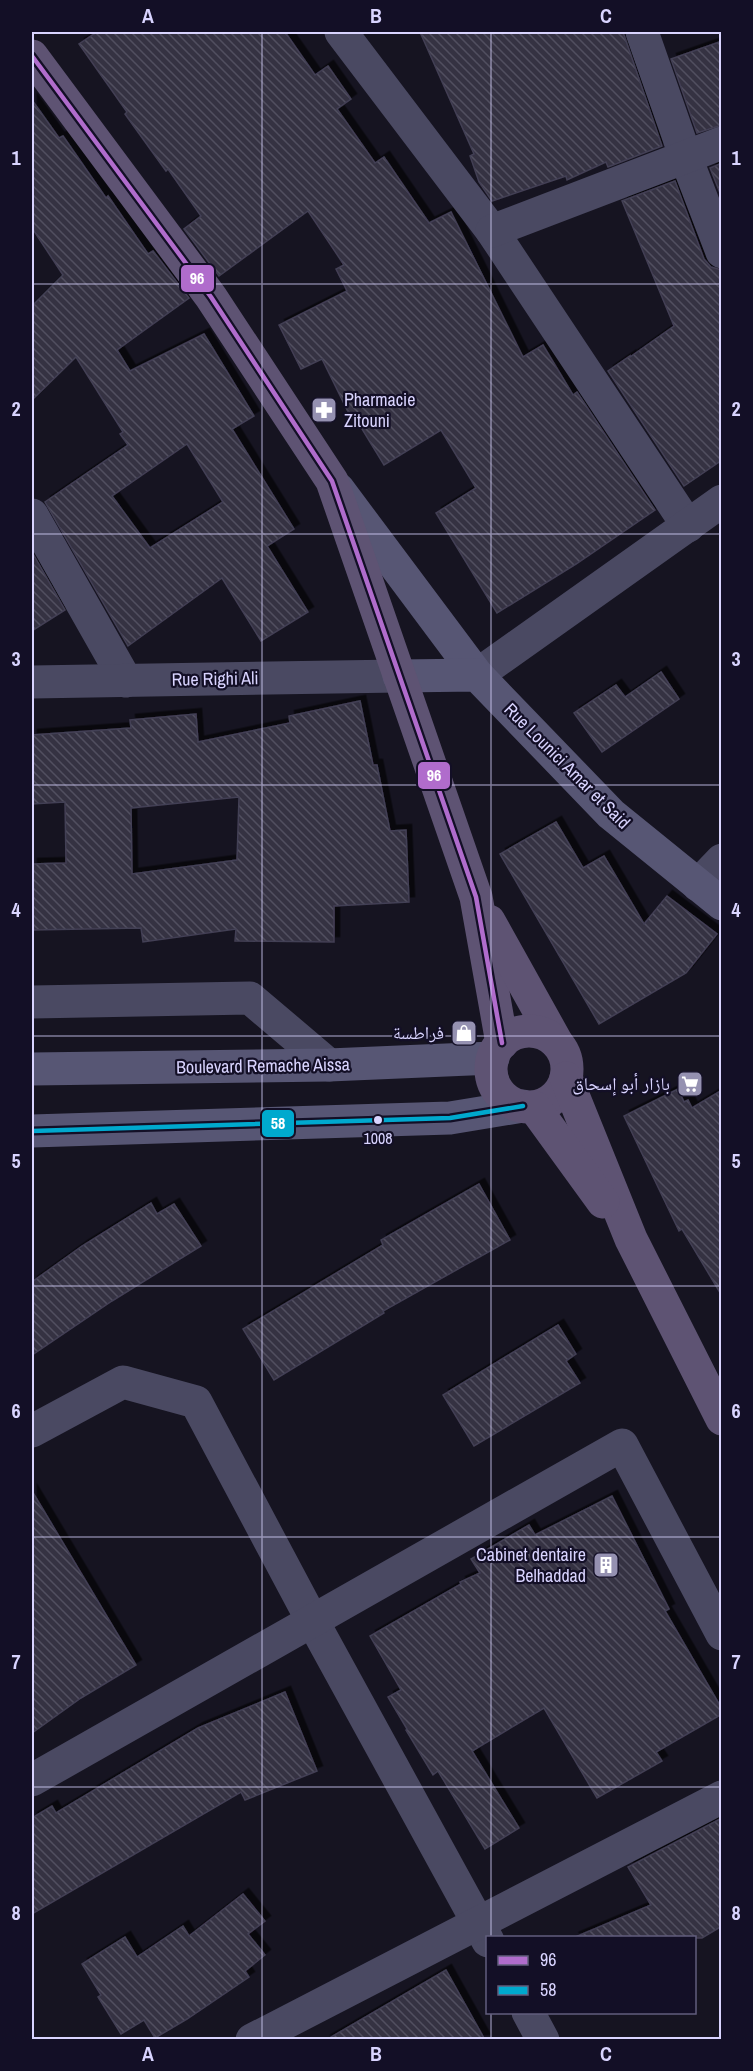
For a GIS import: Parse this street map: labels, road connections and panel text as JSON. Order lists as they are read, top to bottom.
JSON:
{
  "streets": {
    "main road": ["Rue Lounici Amar et Said", "Boulevard Remache Aissa"],
    "street": ["Rue Righi Ali"]
  },
  "places": {
    "pharmacy": ["Pharmacie Zitouni"],
    "shop": ["فراطسة"],
    "supermarket": ["بازار أبو إسحاق"],
    "other": ["1008"],
    "building": ["Cabinet dentaire Belhaddad"]
  },
  "lines": ["transit line 96", "transit line 58"],
  "legend": ["96", "58"],
  "grid": {
    "columns": ["A", "B", "C"],
    "rows": [
      "1",
      "2",
      "3",
      "4",
      "5",
      "6",
      "7",
      "8"
    ]
  }
}
